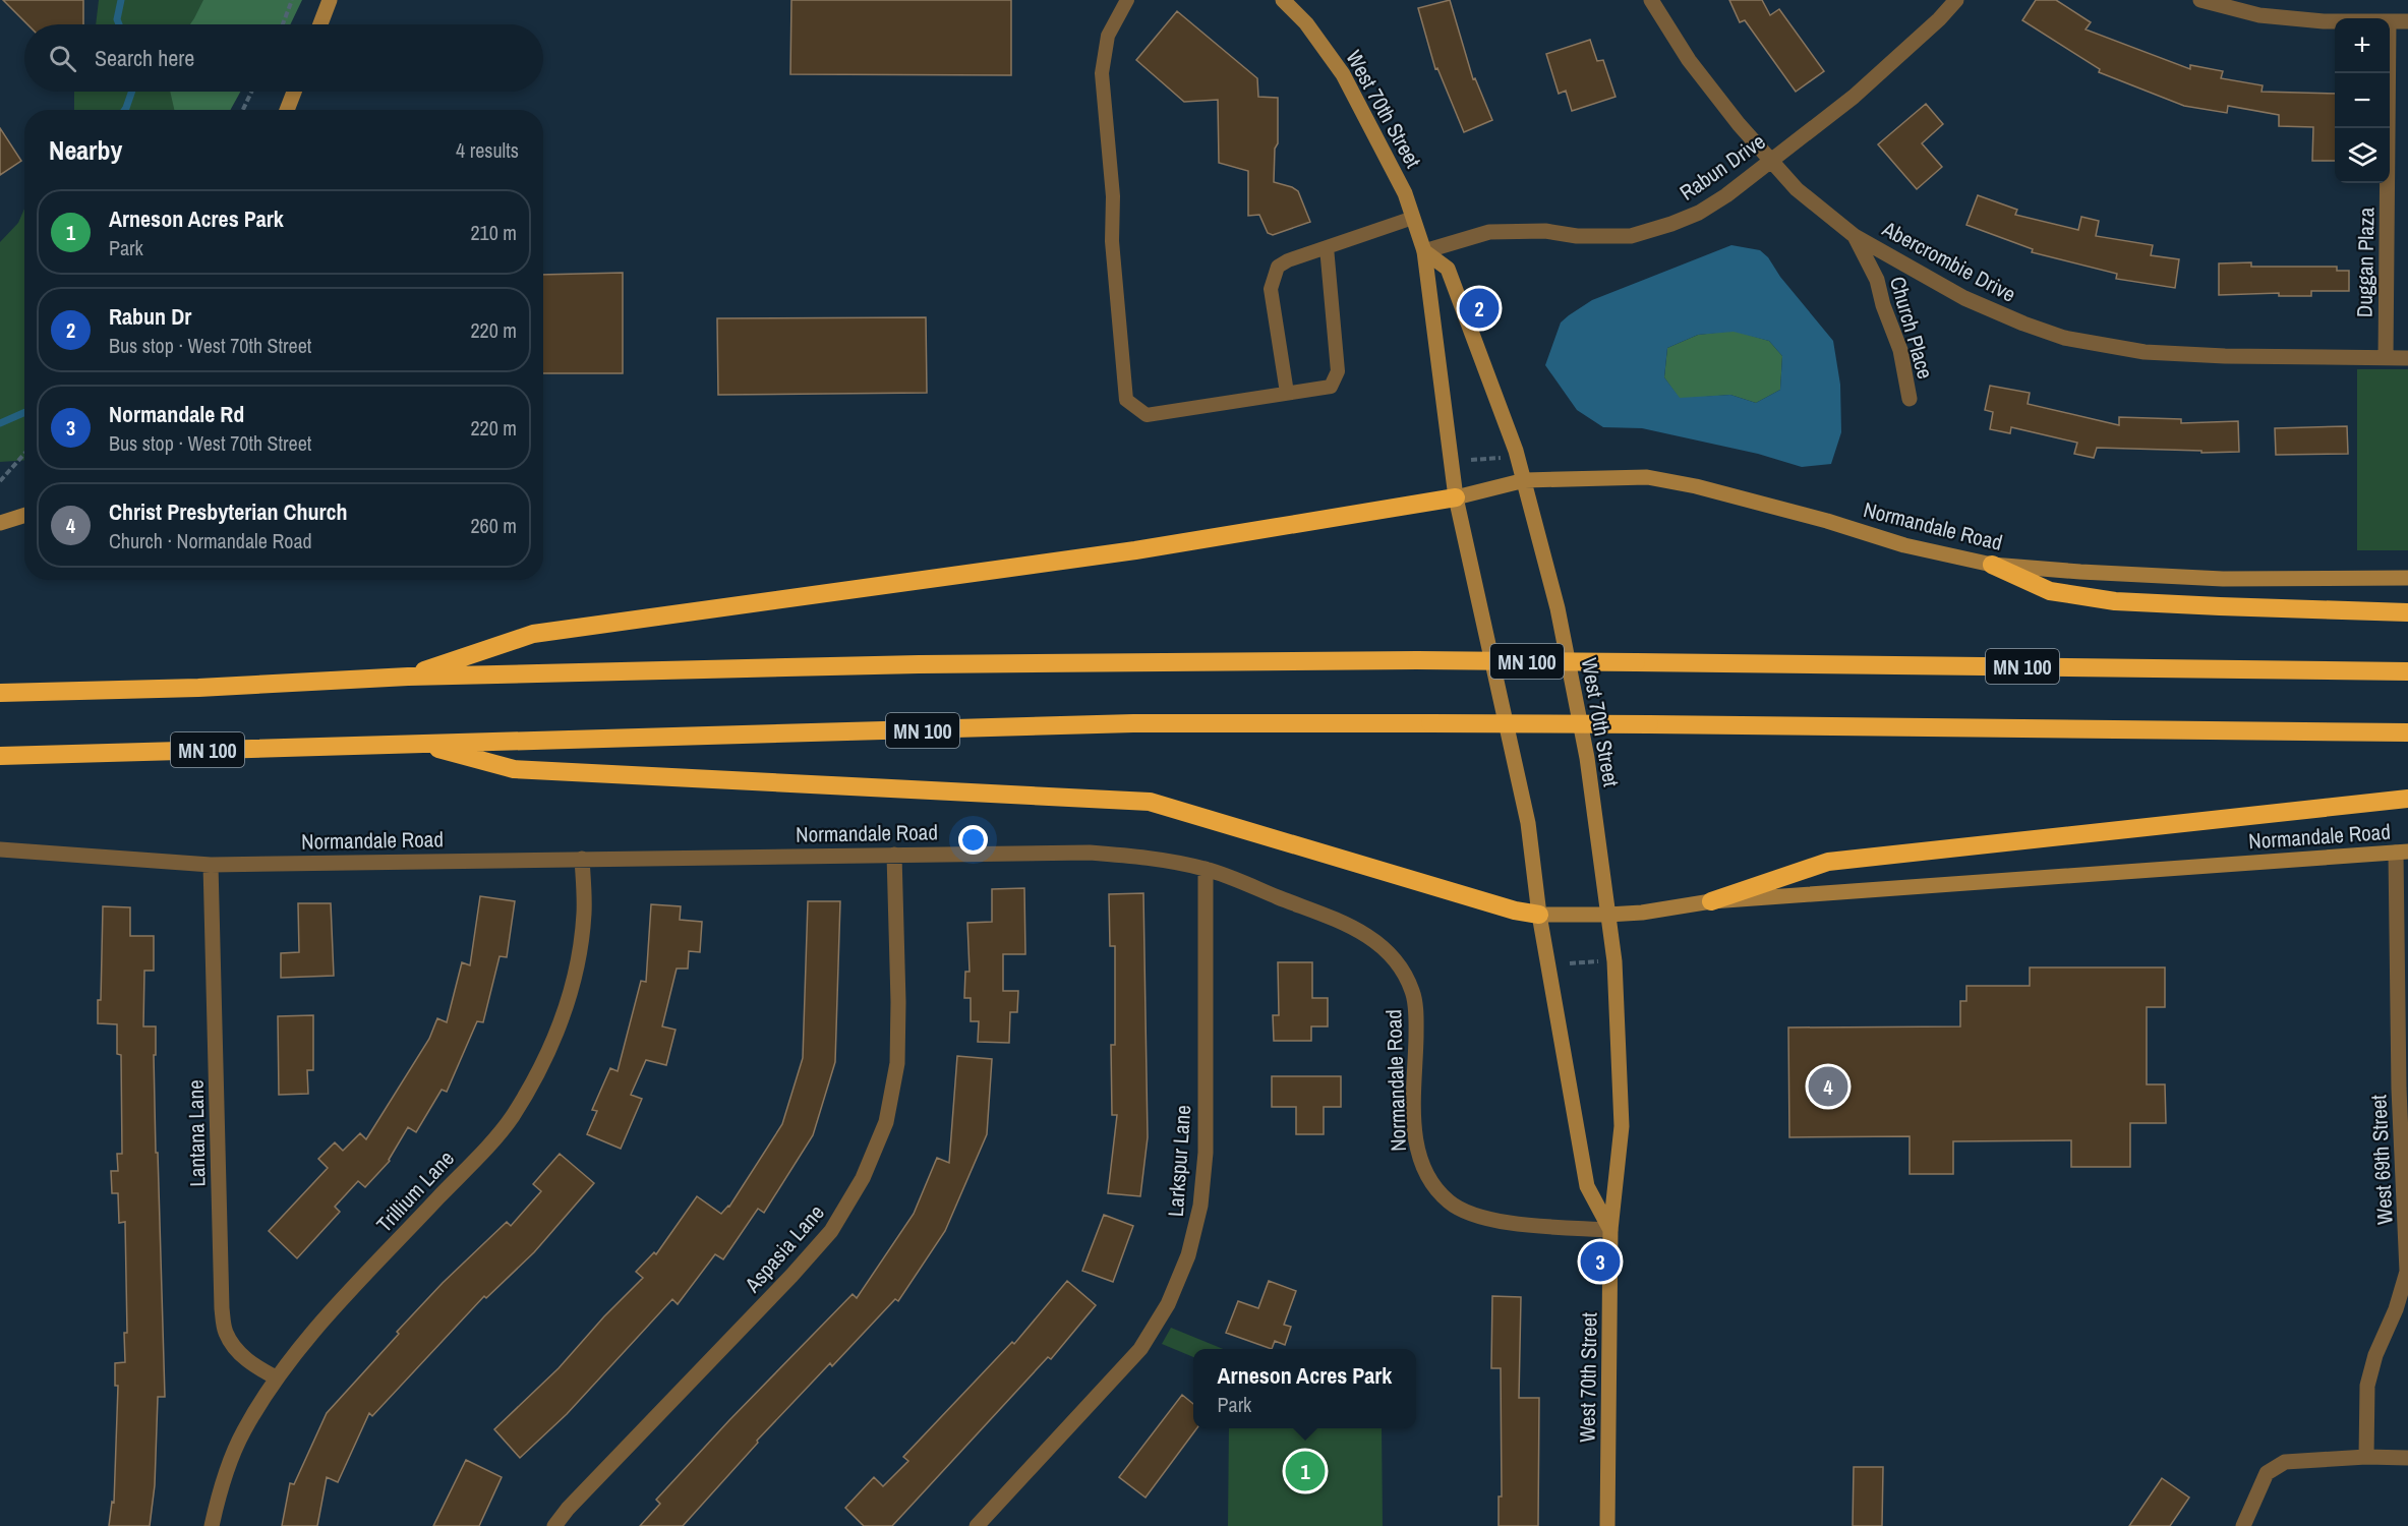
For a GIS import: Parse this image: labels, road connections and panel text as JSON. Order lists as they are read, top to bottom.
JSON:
{
  "streets": {
    "highway": ["MN 100"],
    "street": [
      "West 70th Street",
      "Rabun Drive",
      "Abercrombie Drive",
      "Duggan Plaza",
      "Church Place",
      "Normandale Road",
      "Lantana Lane",
      "West 69th Street",
      "Larkspur Lane",
      "Trillium Lane",
      "Aspasia Lane"
    ]
  },
  "crossings": [
    ["West 70th Street", "Rabun Drive"],
    ["West 70th Street", "Normandale Road"],
    ["Rabun Drive", "Abercrombie Drive"],
    ["Abercrombie Drive", "Duggan Plaza"],
    ["Abercrombie Drive", "Church Place"],
    ["Normandale Road", "Lantana Lane"],
    ["Normandale Road", "West 69th Street"],
    ["Normandale Road", "Larkspur Lane"],
    ["Normandale Road", "Trillium Lane"],
    ["Normandale Road", "Aspasia Lane"],
    ["Lantana Lane", "Trillium Lane"]
  ],
  "page": {
    "map_buttons": ["+", "−"],
    "search": "Search here",
    "heading": ["Nearby", "4 results"],
    "list": [
      {
        "mark": "1",
        "name": "Arneson Acres Park",
        "note": "Park",
        "value": "210 m"
      },
      {
        "mark": "2",
        "name": "Rabun Dr",
        "note": "Bus stop · West 70th Street",
        "value": "220 m"
      },
      {
        "mark": "3",
        "name": "Normandale Rd",
        "note": "Bus stop · West 70th Street",
        "value": "220 m"
      },
      {
        "mark": "4",
        "name": "Christ Presbyterian Church",
        "note": "Church · Normandale Road",
        "value": "260 m"
      }
    ],
    "pins": [
      "2",
      "4",
      "3",
      "1"
    ],
    "popup": ["Arneson Acres Park", "Park"]
  }
}
